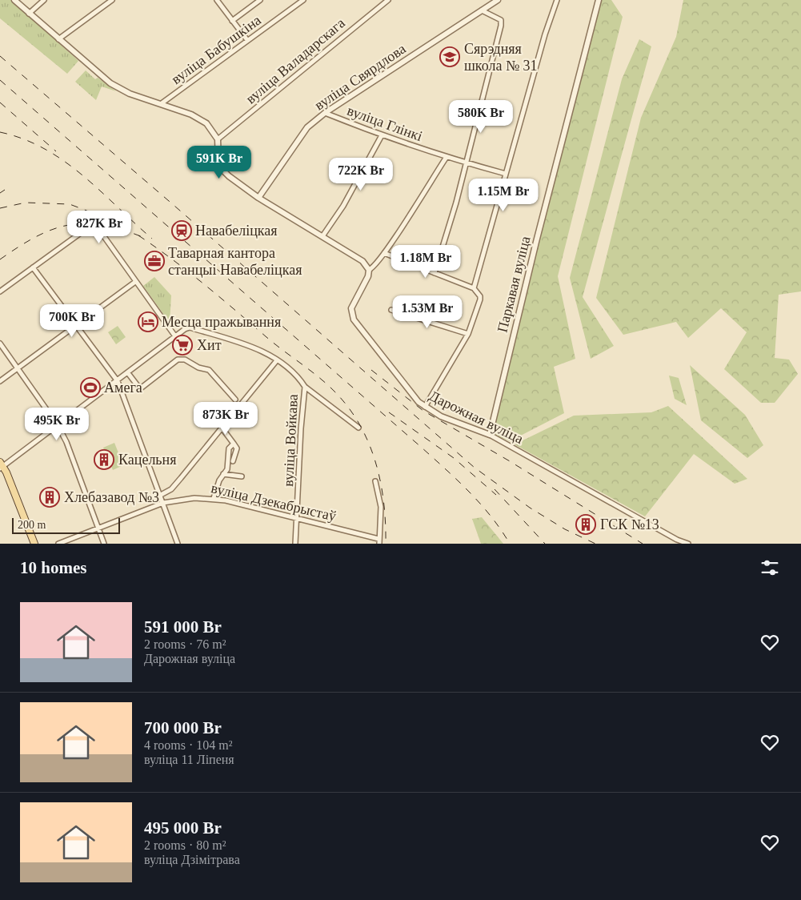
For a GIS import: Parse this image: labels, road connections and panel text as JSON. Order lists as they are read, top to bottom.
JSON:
{
  "streets": {
    "street": [
      "вуліца Бабушкіна",
      "вуліца Валадарскага",
      "вуліца Свярдлова",
      "вуліца Глінкі",
      "Паркавая вуліца",
      "Дарожная вуліца",
      "вуліца Войкава",
      "вуліца Дзекабрыстаў"
    ]
  },
  "crossings": [
    ["вуліца Свярдлова", "вуліца Глінкі"],
    ["Паркавая вуліца", "Дарожная вуліца"],
    ["вуліца Войкава", "вуліца Дзекабрыстаў"]
  ],
  "places": {
    "school or university": ["Сярэдняя школа № 31"],
    "station": ["Навабеліцкая"],
    "office": ["Таварная кантора станцыі Навабеліцкая"],
    "hotel": ["Месца пражывання"],
    "supermarket": ["Хит"],
    "sports": ["Амега"],
    "building": ["Кацельня", "Хлебазавод №3", "ГСК №13"]
  },
  "scale_bar": "200 m",
  "page": {
    "price": [
      "580K Br",
      "591K Br",
      "722K Br",
      "1.15M Br",
      "827K Br",
      "1.18M Br",
      "1.53M Br",
      "700K Br",
      "873K Br",
      "495K Br"
    ],
    "scale": "200 m",
    "heading": "10 homes",
    "list": [
      {
        "name": "591 000 Br",
        "note": "2 rooms · 76 m² · Дарожная вуліца"
      },
      {
        "name": "700 000 Br",
        "note": "4 rooms · 104 m² · вуліца 11 Ліпеня"
      },
      {
        "name": "495 000 Br",
        "note": "2 rooms · 80 m² · вуліца Дзімітрава"
      }
    ]
  }
}
